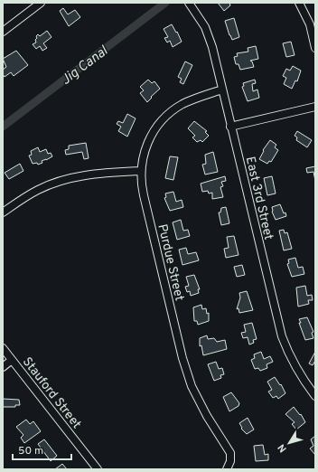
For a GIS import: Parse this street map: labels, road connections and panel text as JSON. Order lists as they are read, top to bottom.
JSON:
{
  "streets": {
    "street": ["East 3rd Street", "Purdue Street", "Stauford Street"]
  },
  "crossings": [
    ["East 3rd Street", "Purdue Street"]
  ],
  "water": ["Jig Canal"],
  "scale_bar": "50 m",
  "north": "bottom left"
}
